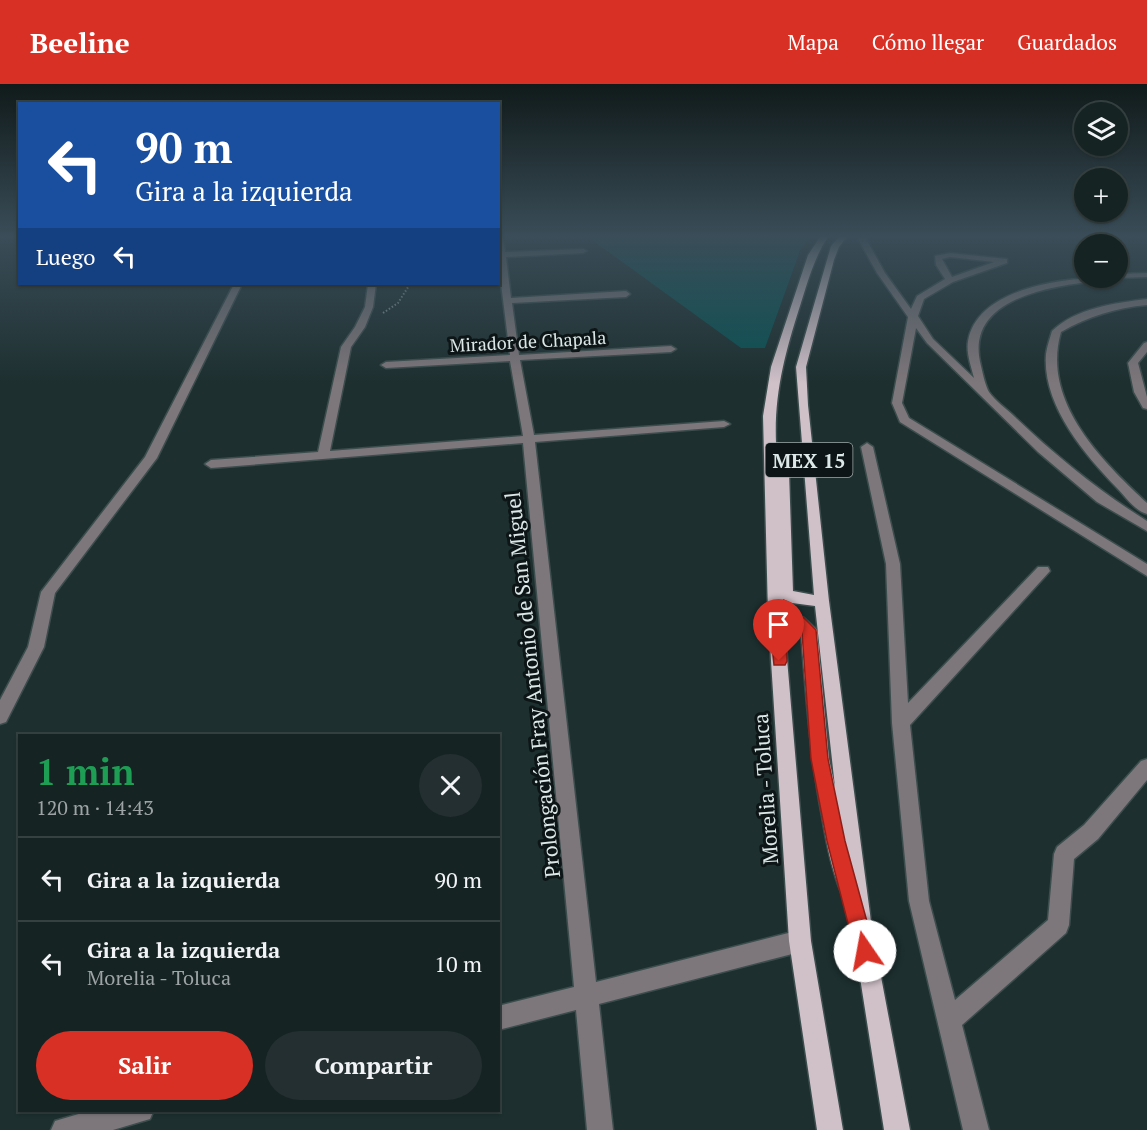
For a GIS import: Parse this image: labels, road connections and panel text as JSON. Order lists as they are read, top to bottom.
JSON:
{
  "streets": {
    "main road": ["MEX 15", "Morelia - Toluca"],
    "street": ["Mirador de Chapala", "Prolongación Fray Antonio de San Miguel"]
  },
  "crossings": [
    ["Mirador de Chapala", "Prolongación Fray Antonio de San Miguel"]
  ],
  "page": {
    "header": "Beeline",
    "nav": ["Mapa", "Cómo llegar", "Guardados"],
    "map_buttons": ["+", "−"],
    "turn": ["90 m", "Gira a la izquierda"],
    "then": "Luego",
    "heading": ["1 min", "120 m · 14:43"],
    "list": [
      {
        "name": "Gira a la izquierda",
        "value": "90 m"
      },
      {
        "name": "Gira a la izquierda",
        "note": "Morelia - Toluca",
        "value": "10 m"
      }
    ],
    "buttons": ["Salir", "Compartir"]
  }
}
